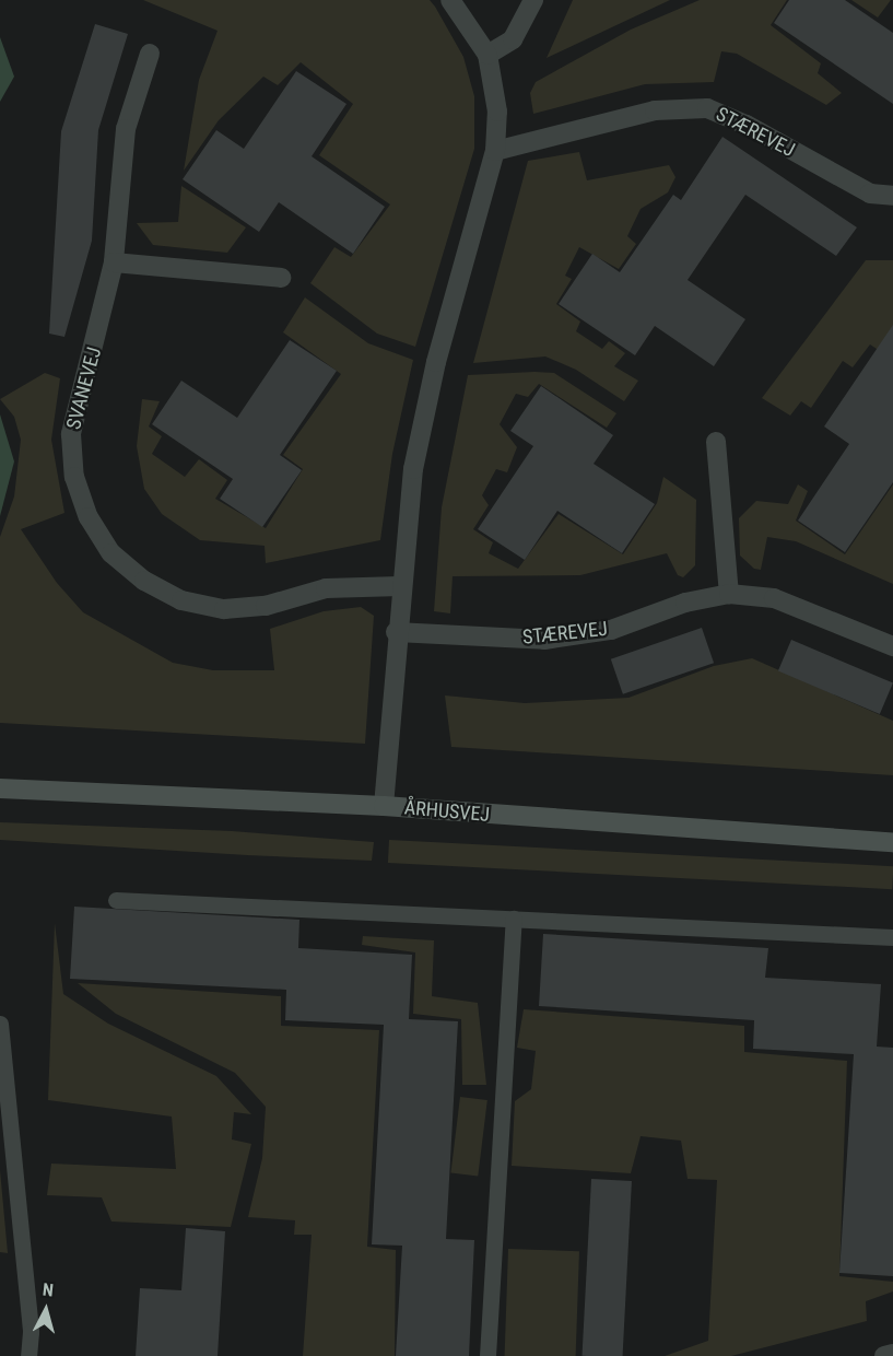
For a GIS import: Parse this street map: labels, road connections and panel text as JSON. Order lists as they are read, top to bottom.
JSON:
{
  "streets": {
    "street": ["STÆREVEJ", "SVANEVEJ", "ÅRHUSVEJ"]
  },
  "north": "top"
}
